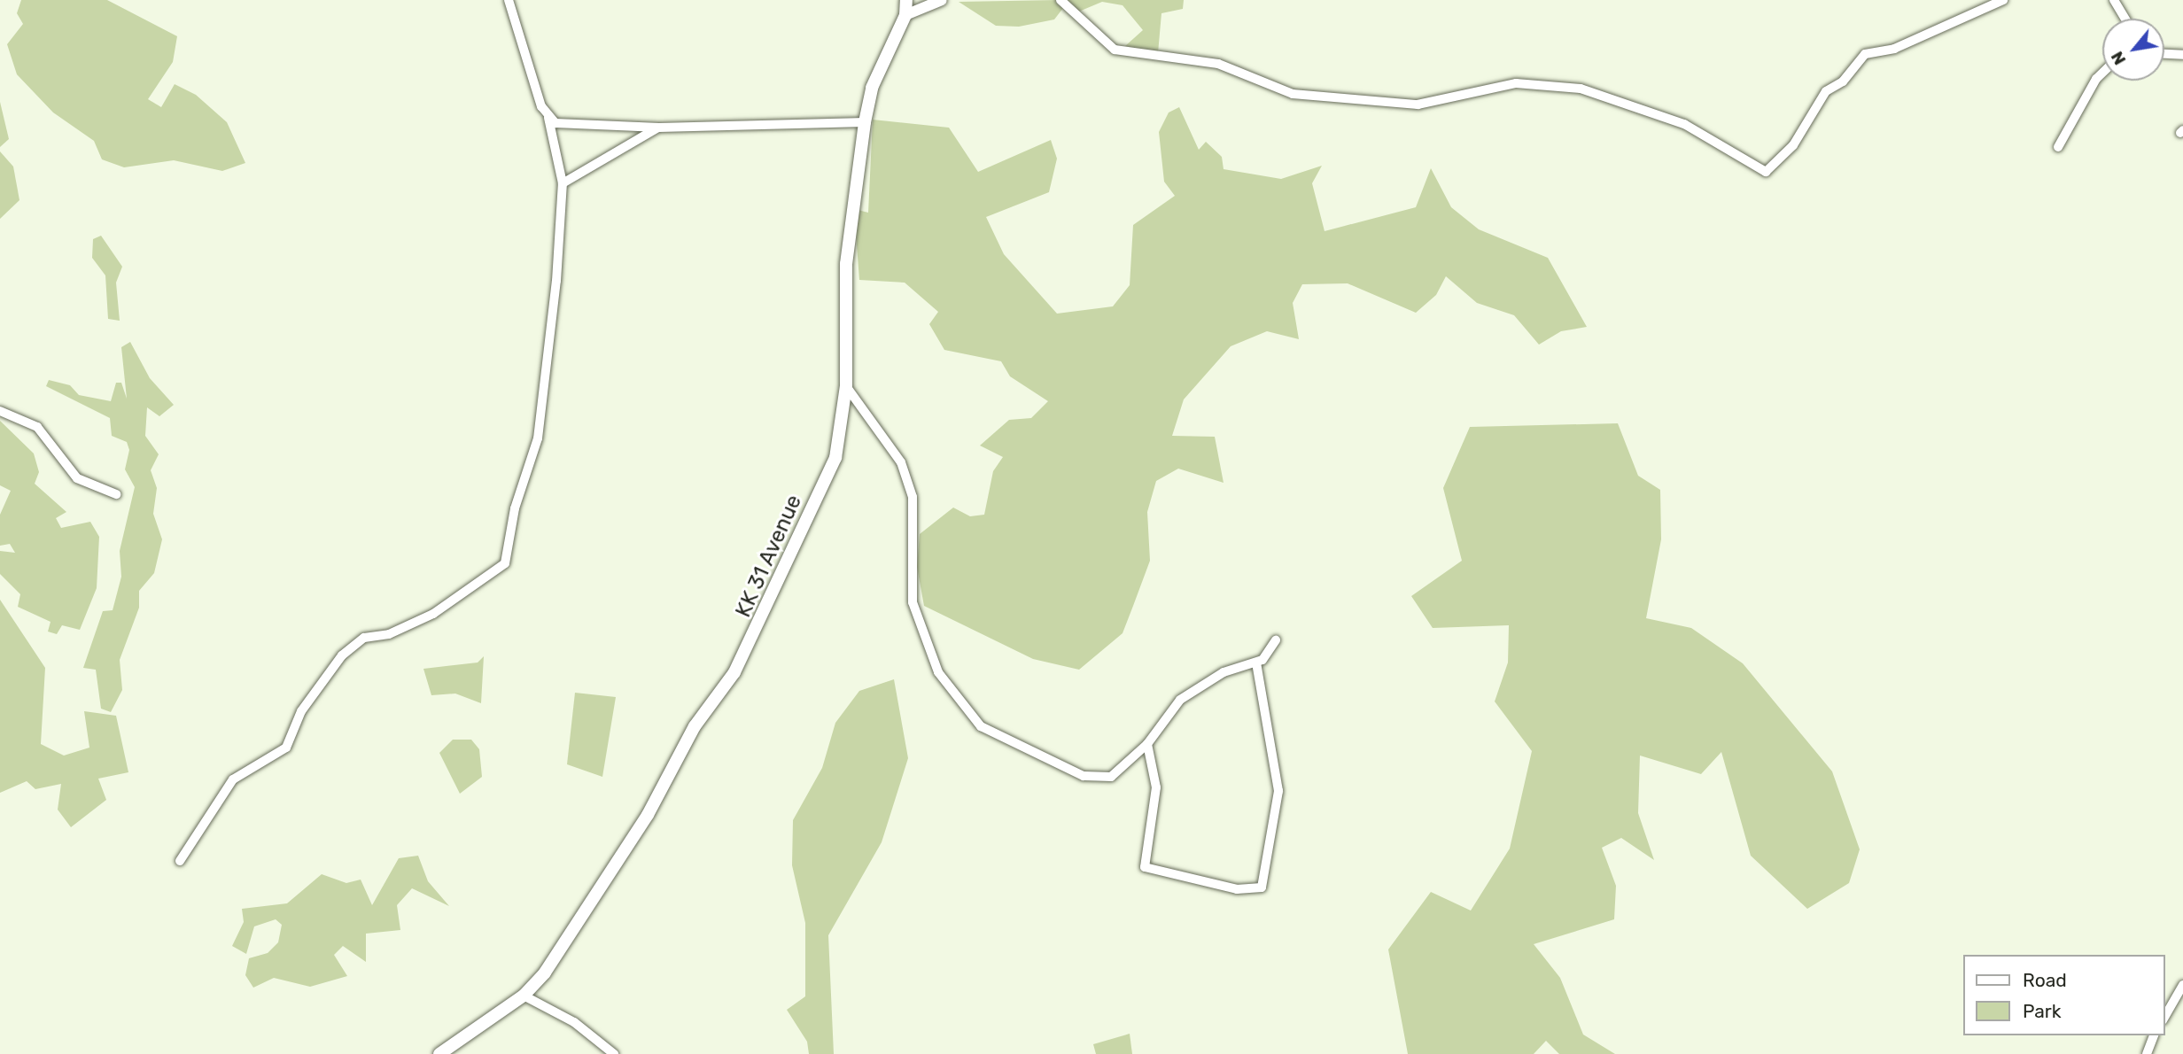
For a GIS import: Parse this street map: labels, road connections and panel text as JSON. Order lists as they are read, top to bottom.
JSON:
{
  "streets": {
    "main road": ["KK 31 Avenue"]
  },
  "legend": ["Road", "Park"],
  "north": "bottom left"
}
